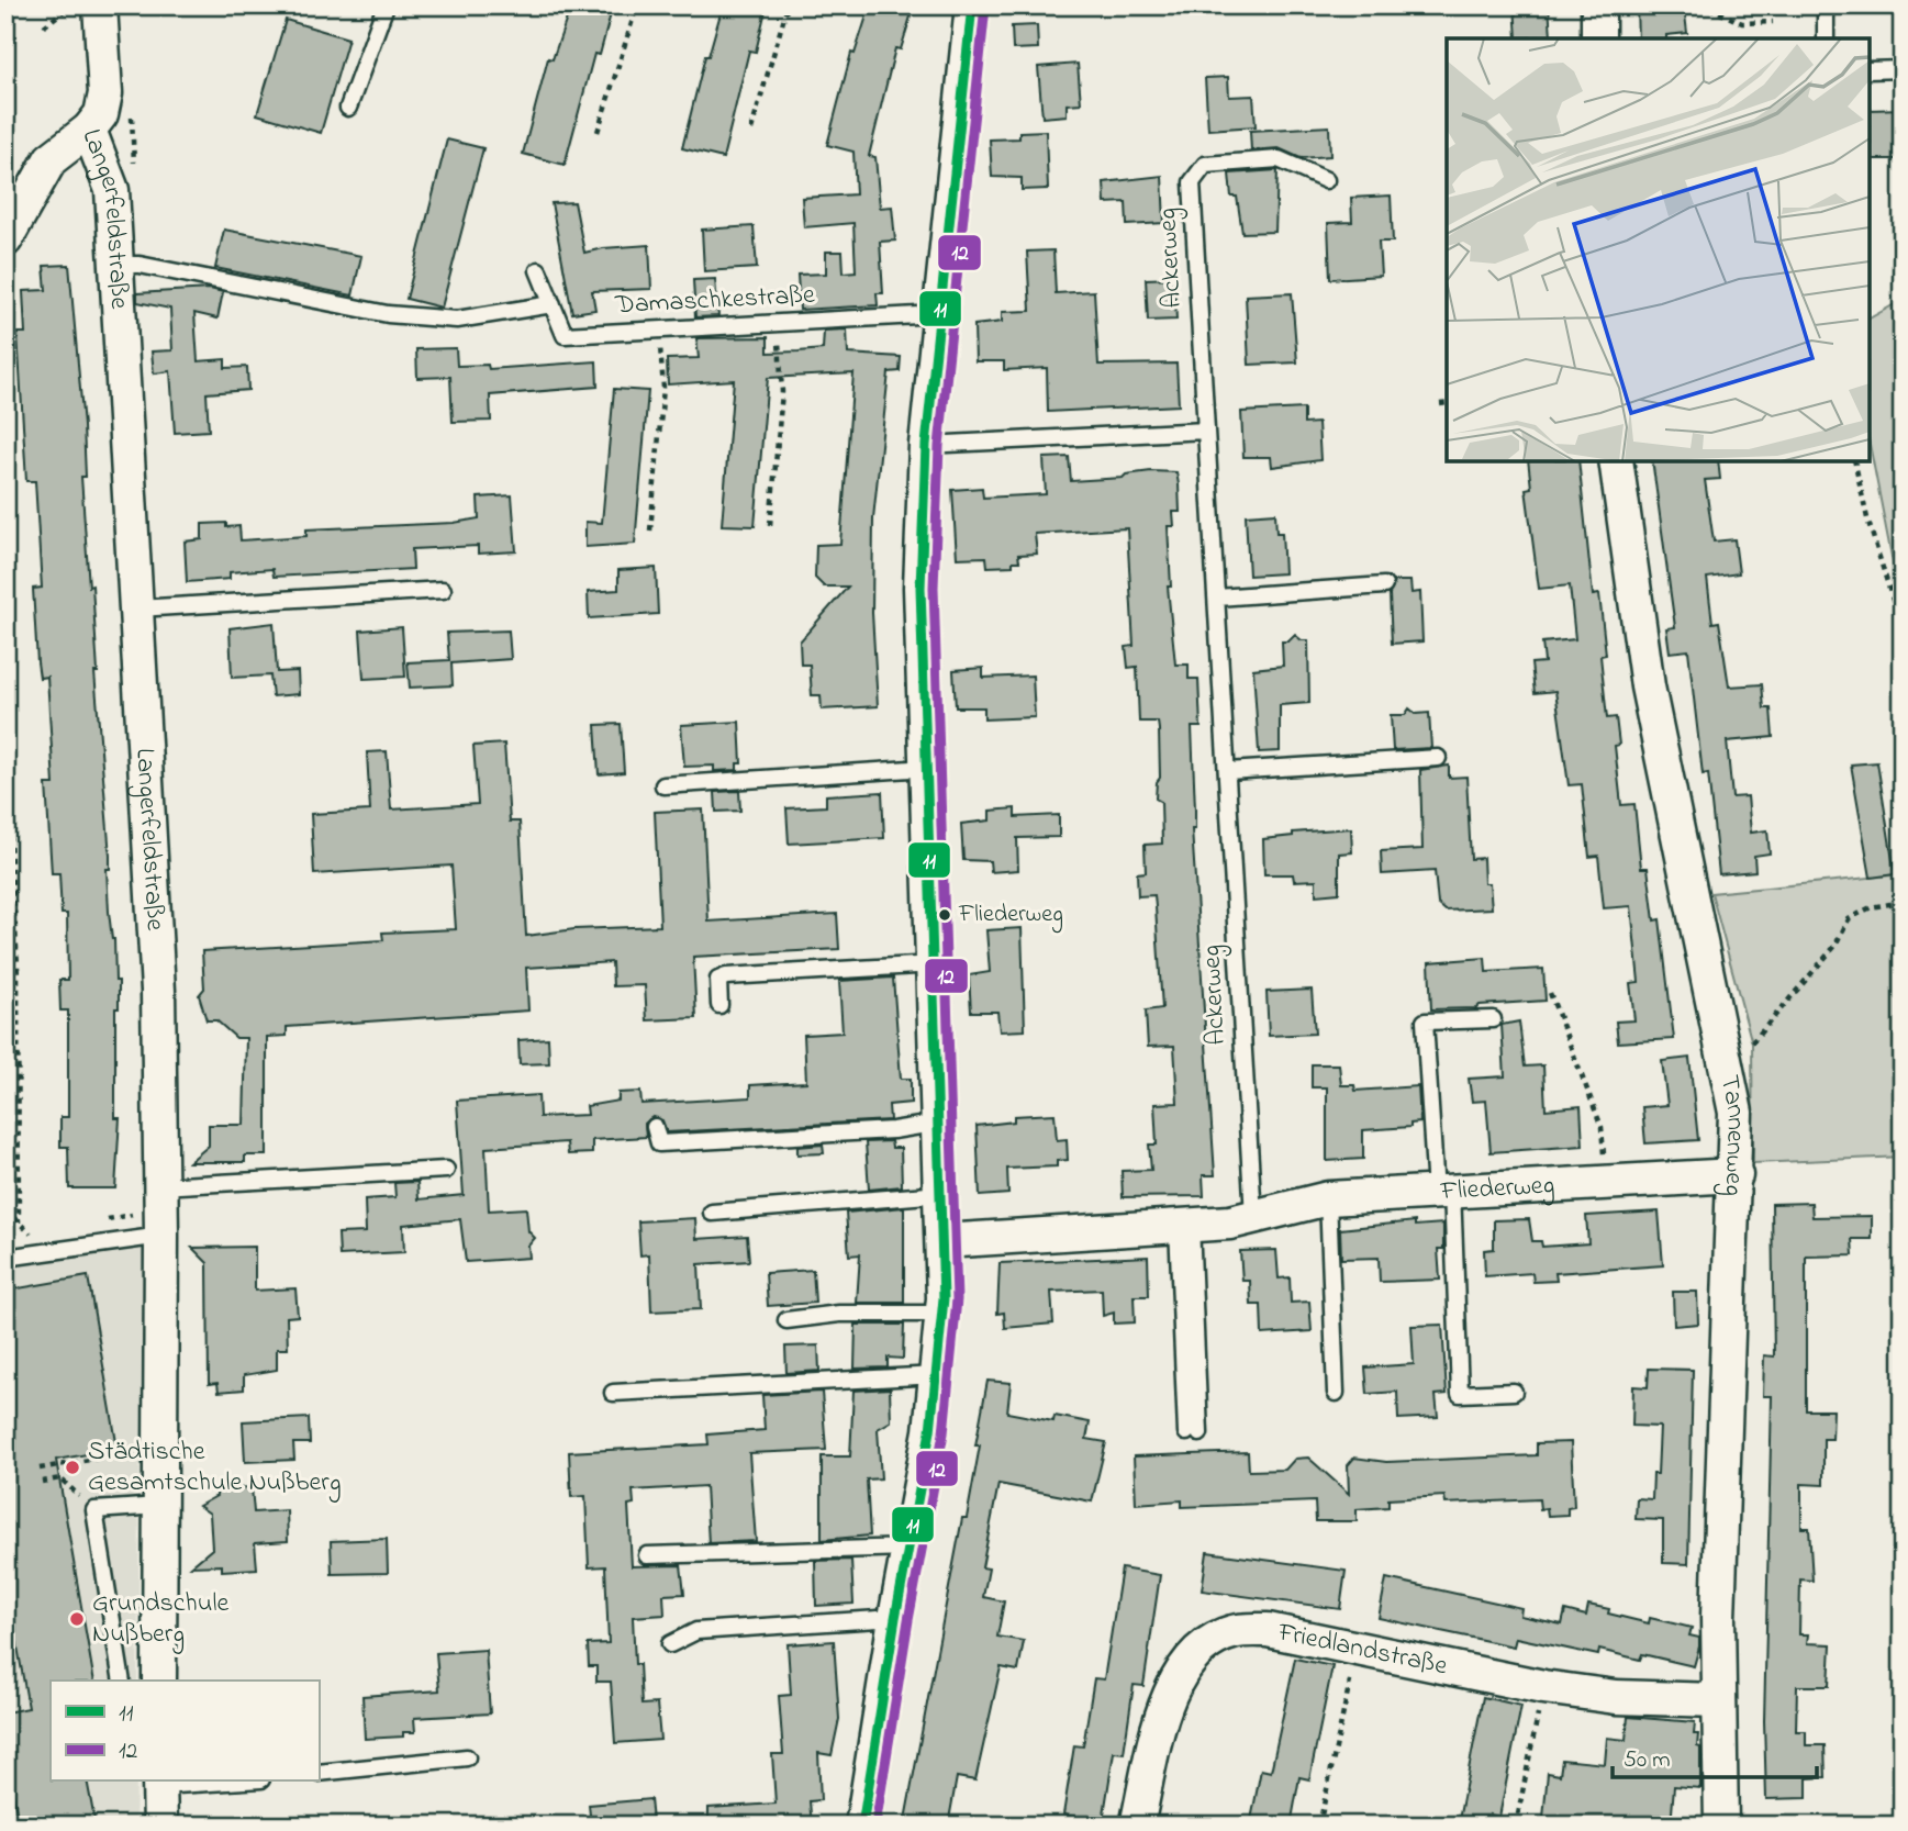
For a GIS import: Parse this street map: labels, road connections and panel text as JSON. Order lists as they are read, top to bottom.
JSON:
{
  "streets": {
    "street": [
      "Langerfeldstraße",
      "Tannenweg",
      "Fliederweg",
      "Friedlandstraße"
    ],
    "lane": ["Ackerweg", "Damaschkestraße"]
  },
  "crossings": [
    ["Ackerweg", "Fliederweg"],
    ["Tannenweg", "Fliederweg"],
    ["Tannenweg", "Friedlandstraße"]
  ],
  "places": ["Fliederweg", "Städtische Gesamtschule Nußberg", "Grundschule Nußberg"],
  "lines": ["transit line 11", "transit line 12"],
  "legend": ["11", "12"],
  "scale_bar": "50 m"
}
